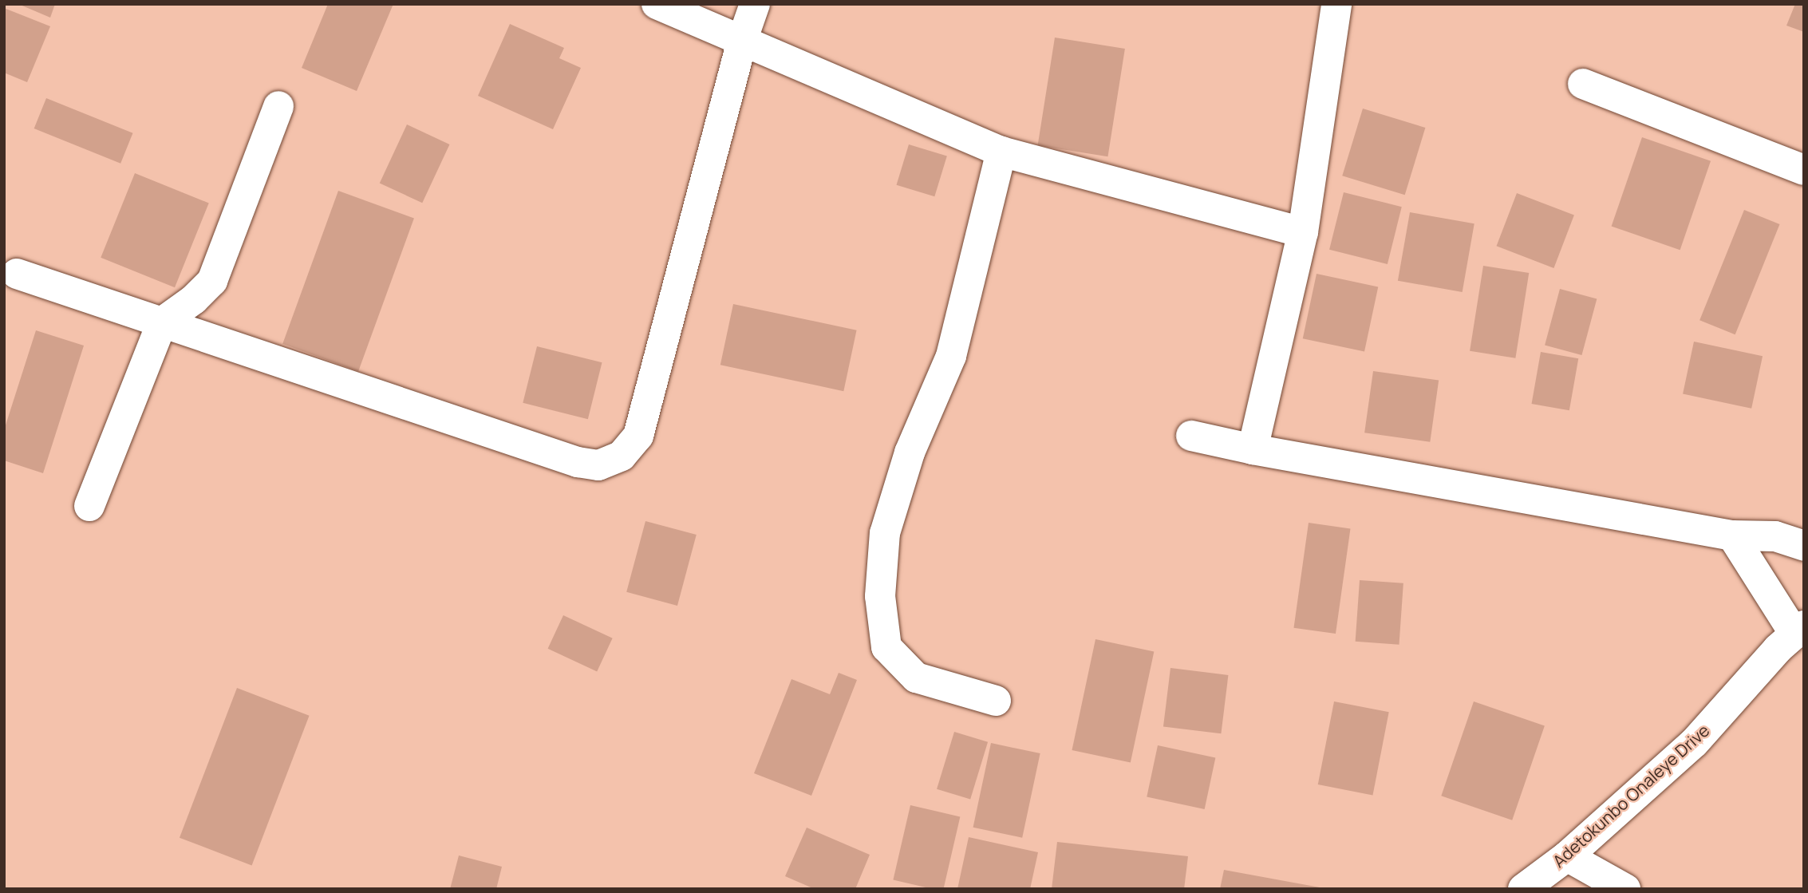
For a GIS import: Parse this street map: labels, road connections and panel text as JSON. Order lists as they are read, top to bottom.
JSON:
{
  "streets": {
    "street": ["Adetokunbo Onaleye Drive"]
  }
}
